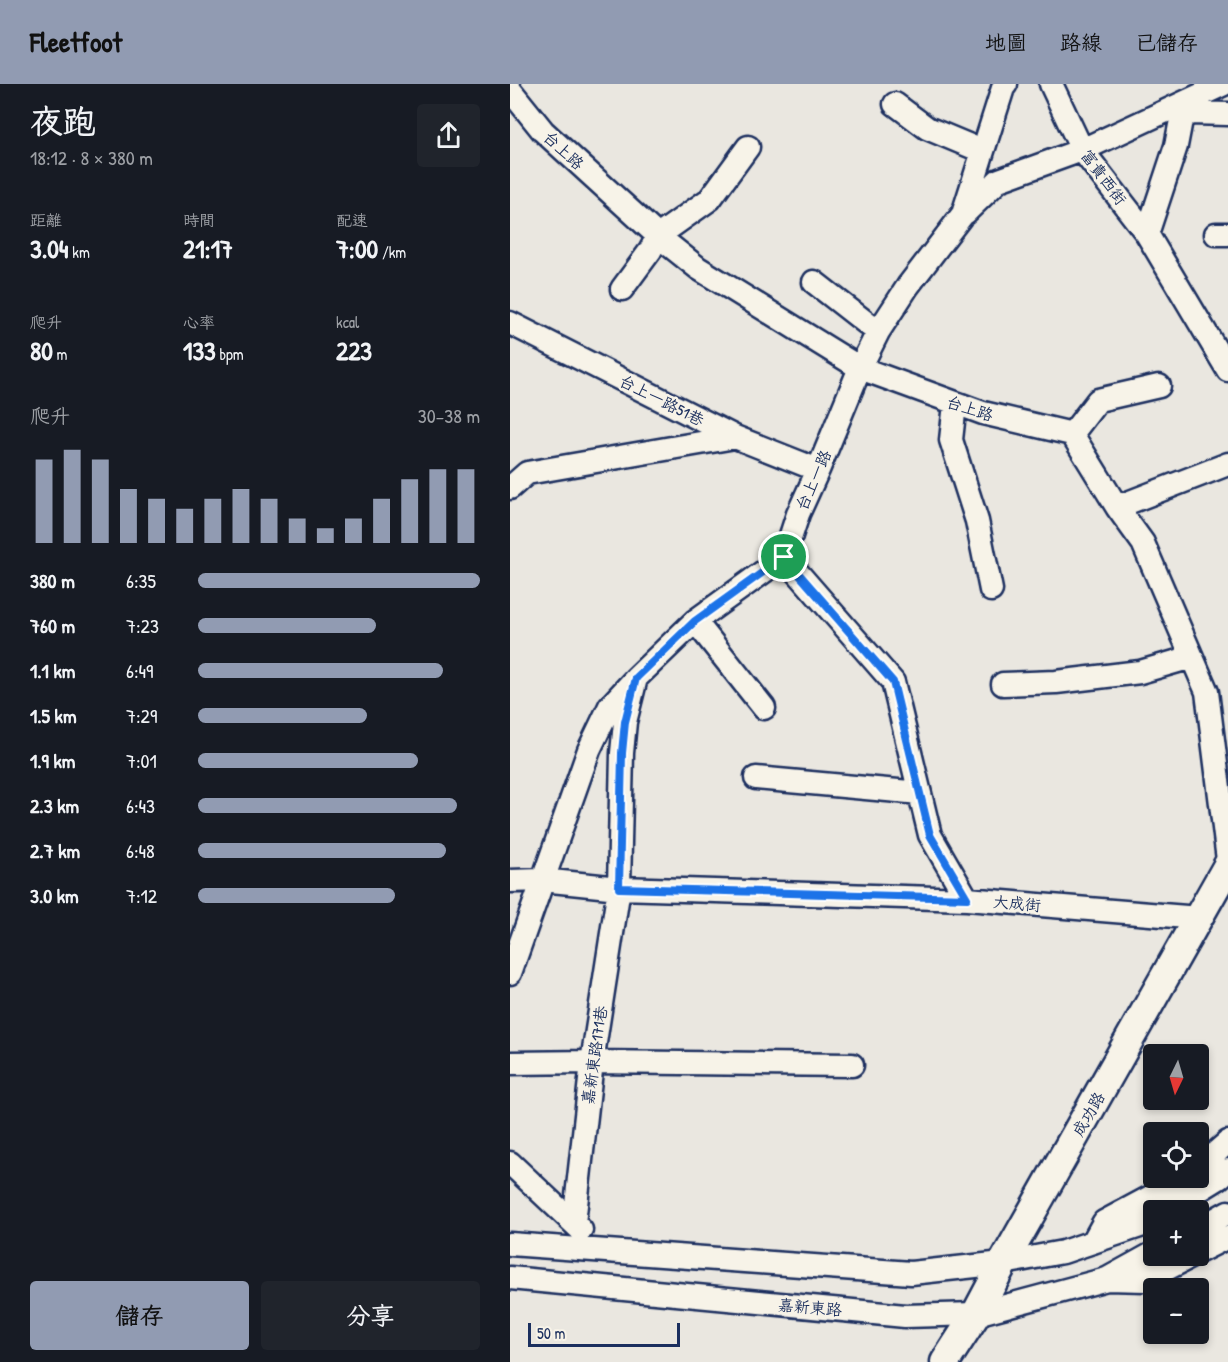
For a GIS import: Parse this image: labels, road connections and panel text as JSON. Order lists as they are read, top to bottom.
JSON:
{
  "streets": {
    "main road": ["成功路"],
    "street": [
      "台上路",
      "富貴西街",
      "台上一路51巷",
      "台上一路",
      "大成街",
      "嘉新東路171巷",
      "嘉新東路"
    ]
  },
  "crossings": [
    ["台上路", "台上一路"],
    ["台上一路51巷", "台上一路"],
    ["大成街", "嘉新東路171巷"],
    ["大成街", "成功路"],
    ["成功路", "嘉新東路"]
  ],
  "scale_bar": "50 m",
  "north": "bottom",
  "page": {
    "header": "Fleetfoot",
    "nav": ["地圖", "路線", "已儲存"],
    "heading": ["夜跑", "18:12 · 8 × 380 m"],
    "stats": [
      ["距離", "3.04 km"],
      ["時間", "21:17"],
      ["配速", "7:00 /km"],
      ["爬升", "80 m"],
      ["心率", "133 bpm"],
      ["kcal", "223"]
    ],
    "chart": ["爬升", "30–38 m"],
    "list": [
      {
        "name": "380 m",
        "note": "6:35"
      },
      {
        "name": "760 m",
        "note": "7:23"
      },
      {
        "name": "1.1 km",
        "note": "6:49"
      },
      {
        "name": "1.5 km",
        "note": "7:29"
      },
      {
        "name": "1.9 km",
        "note": "7:01"
      },
      {
        "name": "2.3 km",
        "note": "6:43"
      },
      {
        "name": "2.7 km",
        "note": "6:48"
      },
      {
        "name": "3.0 km",
        "note": "7:12"
      }
    ],
    "map_buttons": ["+", "−"],
    "buttons": ["儲存", "分享"],
    "scale": "50 m"
  }
}
